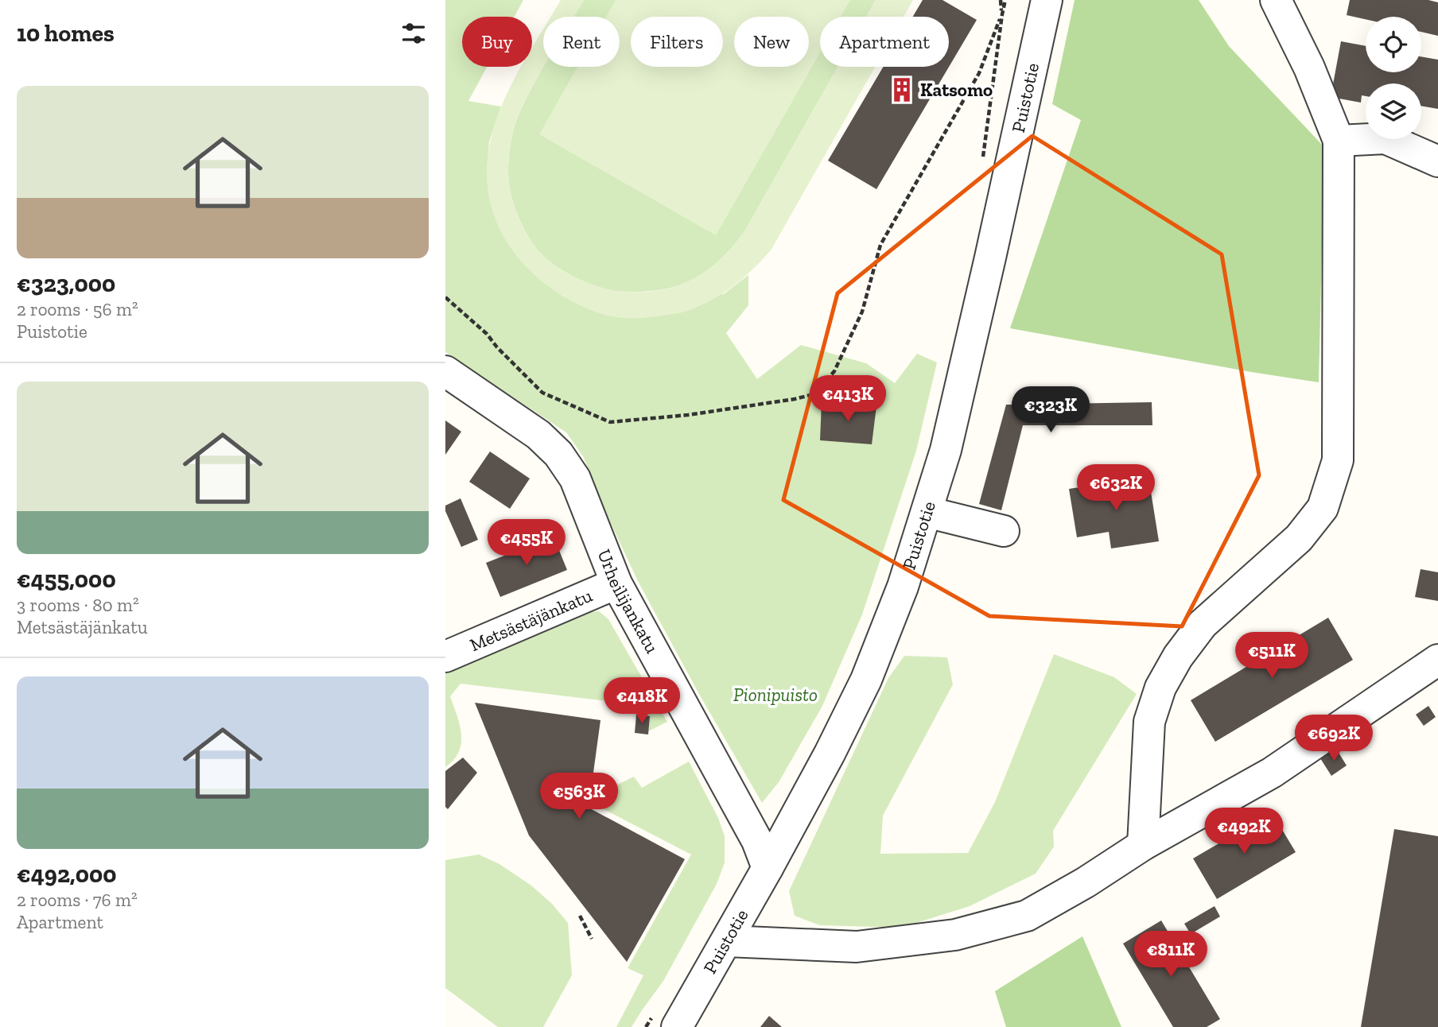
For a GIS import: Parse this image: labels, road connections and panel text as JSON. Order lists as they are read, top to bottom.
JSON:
{
  "streets": {
    "street": ["Puistotie", "Urheilijankatu", "Metsästäjänkatu"]
  },
  "crossings": [
    ["Puistotie", "Urheilijankatu"],
    ["Urheilijankatu", "Metsästäjänkatu"]
  ],
  "parks": ["Pionipuisto"],
  "places": {
    "building": ["Katsomo"]
  },
  "page": {
    "heading": "10 homes",
    "chip": [
      "Buy",
      "Rent",
      "Filters",
      "New",
      "Apartment"
    ],
    "list": [
      {
        "name": "€323,000",
        "note": "2 rooms · 56 m² · Puistotie"
      },
      {
        "name": "€455,000",
        "note": "3 rooms · 80 m² · Metsästäjänkatu"
      },
      {
        "name": "€492,000",
        "note": "2 rooms · 76 m² · Apartment"
      }
    ],
    "price": [
      "€413K",
      "€323K",
      "€632K",
      "€455K",
      "€511K",
      "€418K",
      "€692K",
      "€563K",
      "€492K",
      "€811K"
    ]
  }
}
